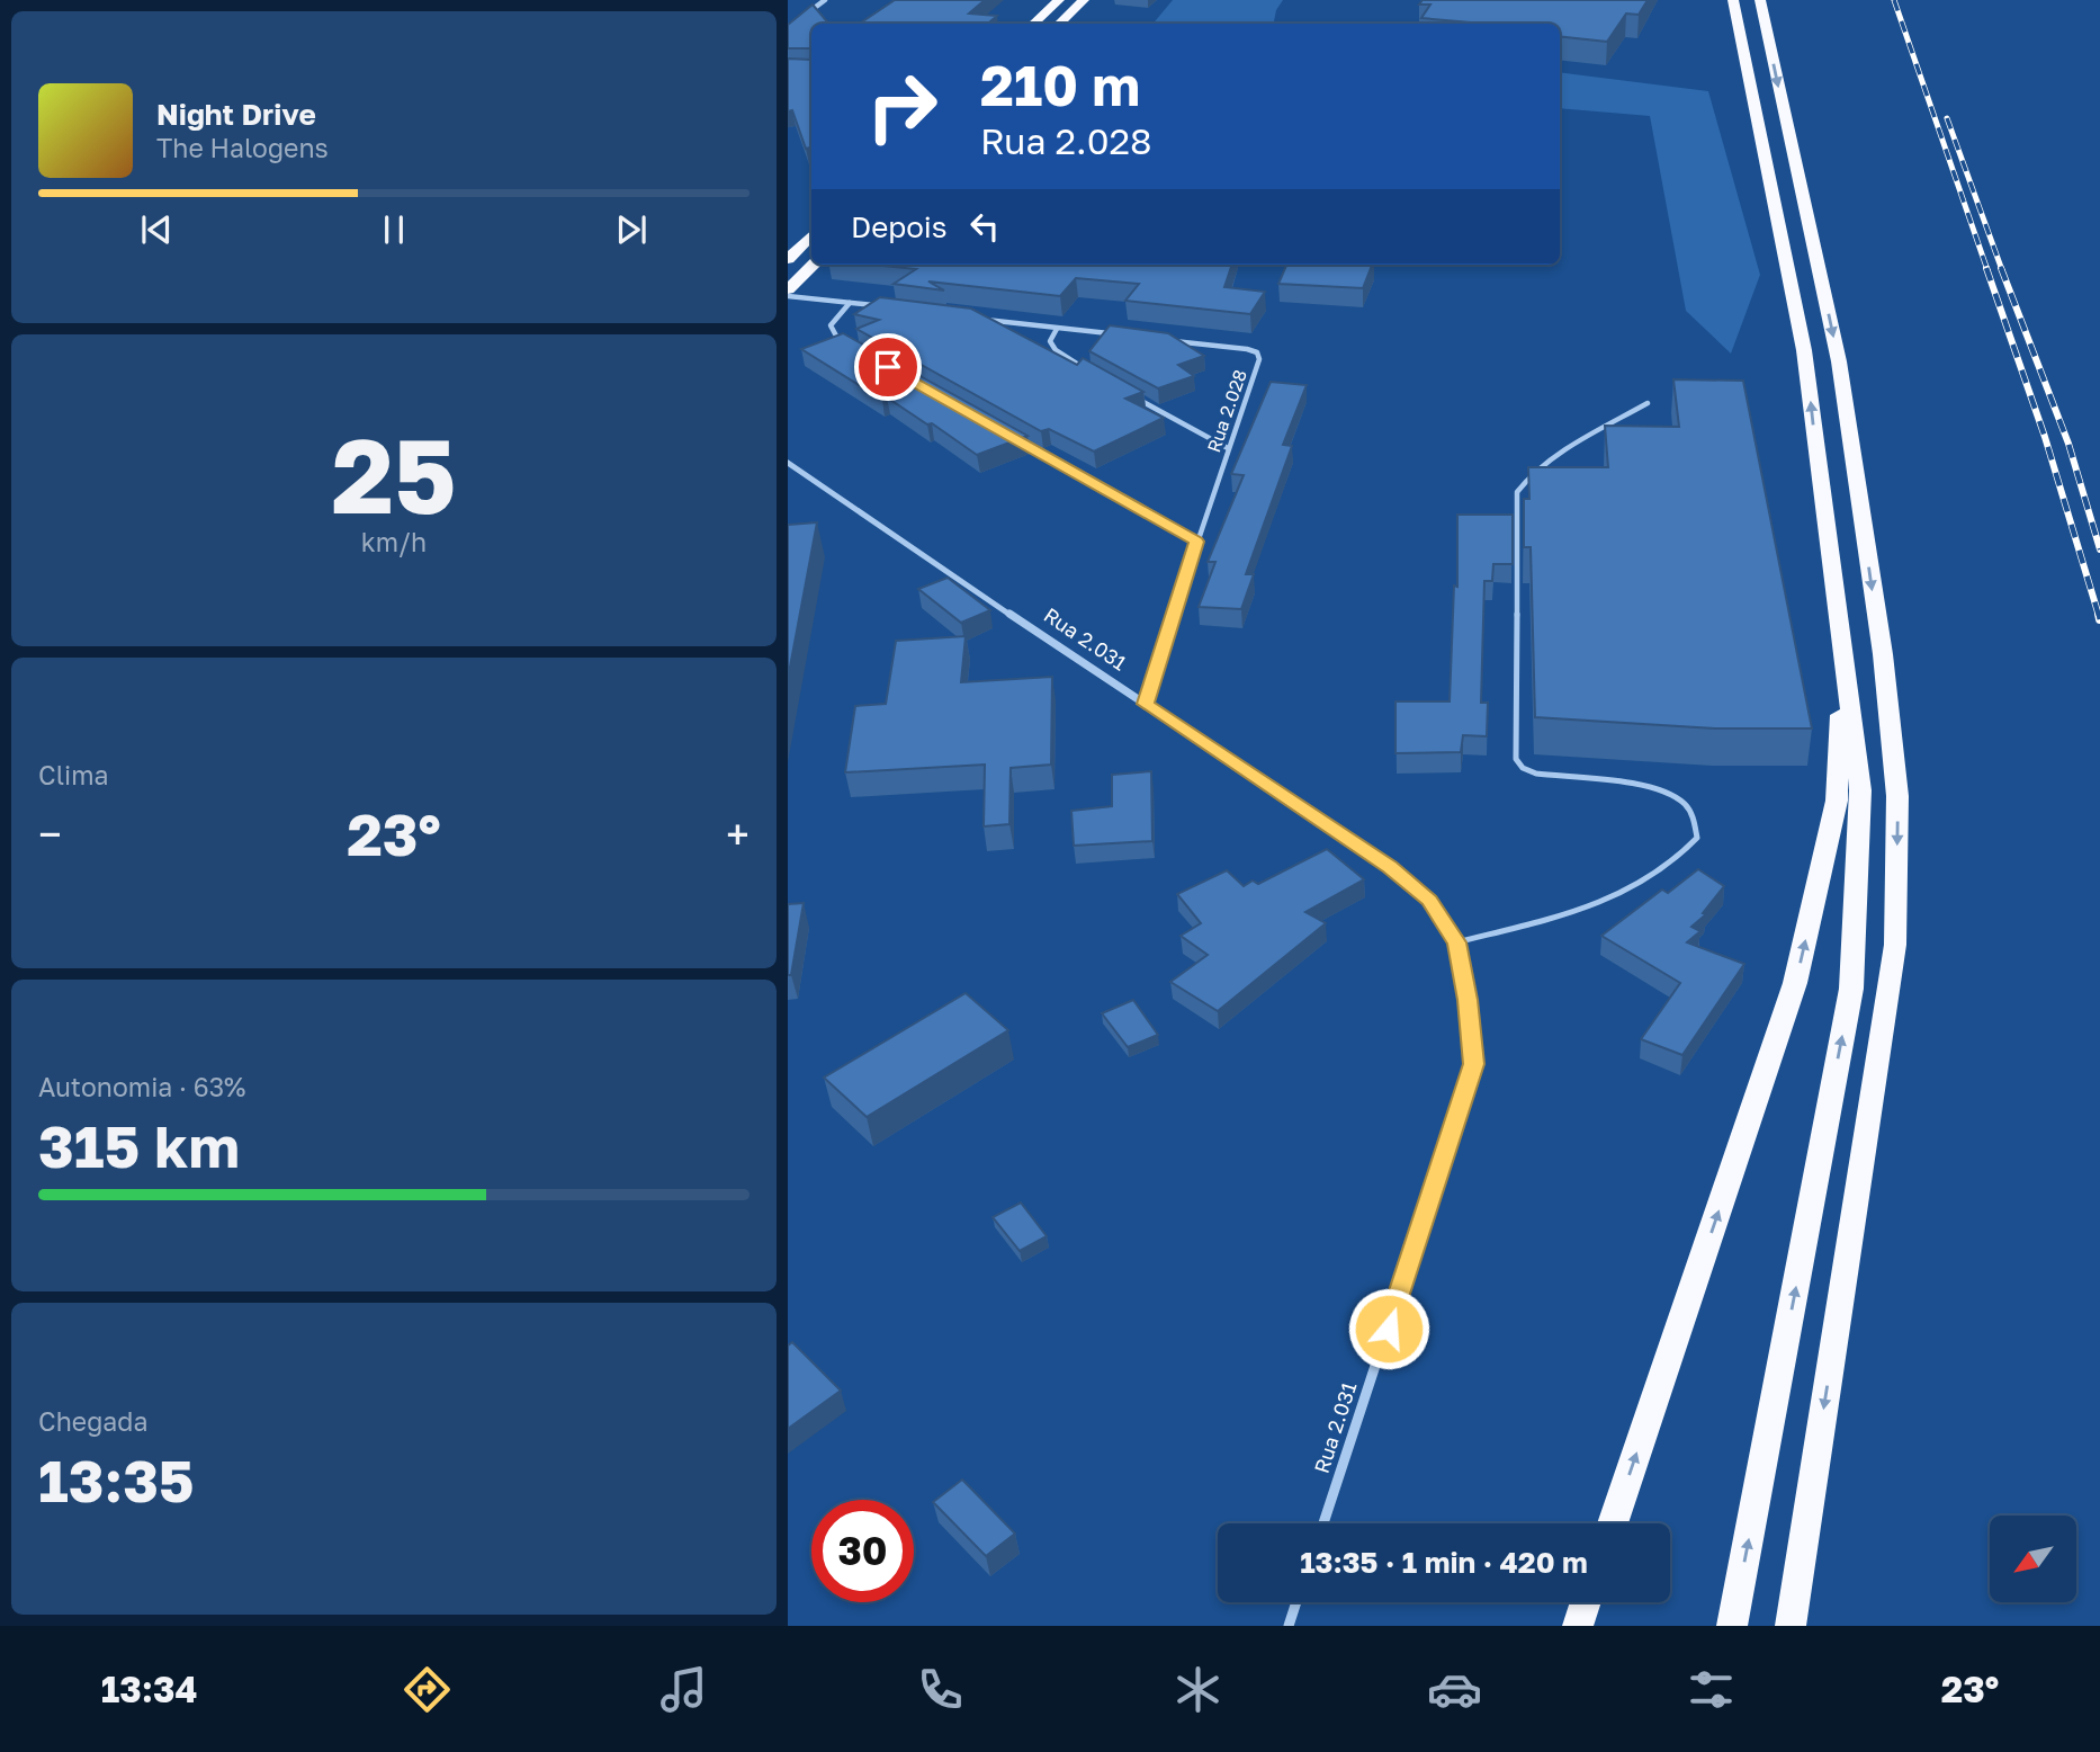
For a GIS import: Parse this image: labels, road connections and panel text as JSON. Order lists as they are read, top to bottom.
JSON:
{
  "streets": {
    "street": ["Rua 2.031"],
    "lane": ["Rua 2.028"]
  },
  "crossings": [
    ["Rua 2.028", "Rua 2.031"]
  ],
  "north": "bottom left",
  "page": {
    "turn": ["210 m", "Rua 2.028"],
    "song": ["Night Drive", "The Halogens"],
    "then": "Depois",
    "tile": [
      ["25", "km/h"],
      "Clima",
      ["Autonomia · 63%", "315 km"],
      ["Chegada", "13:35"]
    ],
    "heat": ["−", "23°", "+"],
    "limit": "30",
    "trip": "13:35 · 1 min · 420 m",
    "tabs": ["13:34", "23°"]
  }
}
